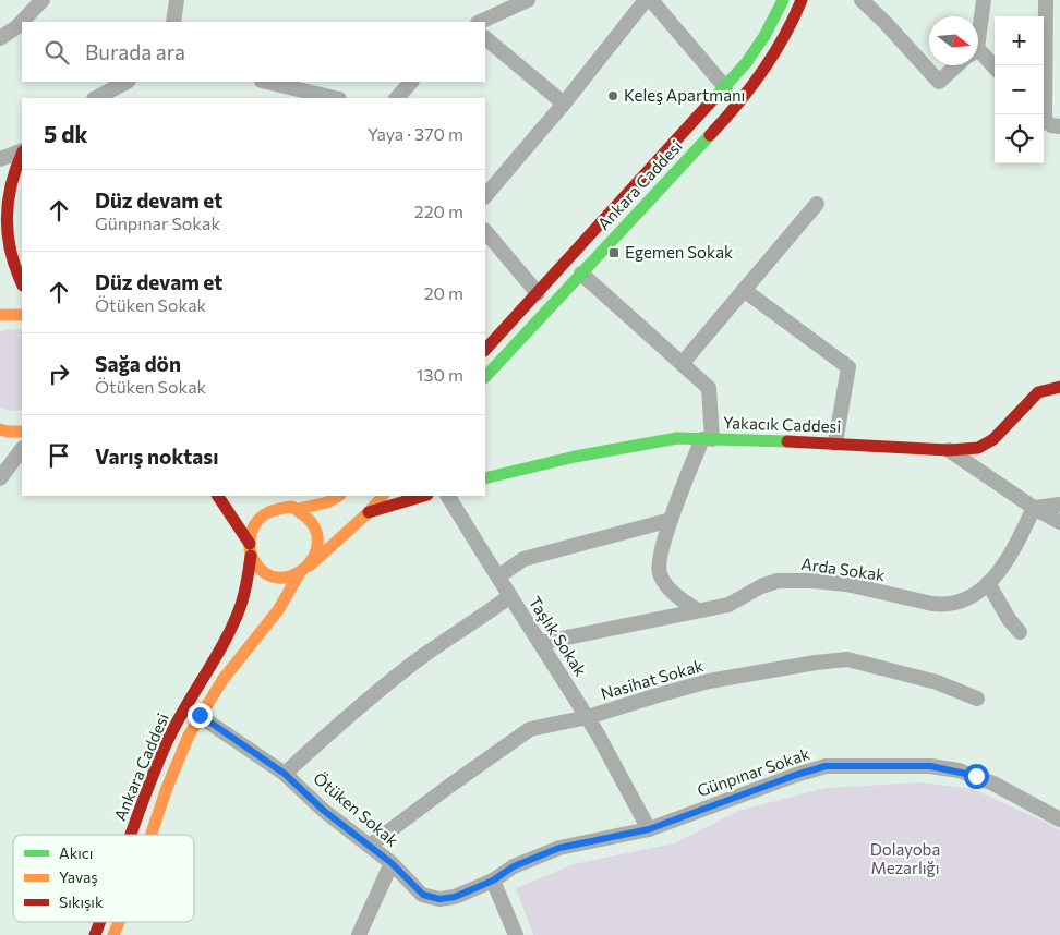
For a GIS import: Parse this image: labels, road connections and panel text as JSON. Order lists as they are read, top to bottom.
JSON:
{
  "streets": {
    "main road": ["Ankara Caddesi", "Yakacık Caddesi"],
    "street": [
      "Arda Sokak",
      "Taşlık Sokak",
      "Nasihat Sokak",
      "Günpınar Sokak",
      "Ötüken Sokak"
    ]
  },
  "crossings": [
    ["Ankara Caddesi", "Ötüken Sokak"],
    ["Arda Sokak", "Taşlık Sokak"],
    ["Taşlık Sokak", "Nasihat Sokak"],
    ["Taşlık Sokak", "Günpınar Sokak"],
    ["Nasihat Sokak", "Ötüken Sokak"],
    ["Günpınar Sokak", "Ötüken Sokak"]
  ],
  "parks": ["Dolayoba Mezarlığı"],
  "places": {
    "other": ["Keleş Apartmanı"],
    "transit": ["Egemen Sokak"]
  },
  "legend": ["Akıcı", "Yavaş", "Sıkışık"],
  "north": "right",
  "page": {
    "map_buttons": ["+", "−"],
    "search": "Burada ara",
    "heading": ["5 dk", "Yaya · 370 m"],
    "list": [
      ["Düz devam et", "Günpınar Sokak", "220 m"],
      ["Düz devam et", "Ötüken Sokak", "20 m"],
      ["Sağa dön", "Ötüken Sokak", "130 m"],
      "Varış noktası"
    ]
  }
}
